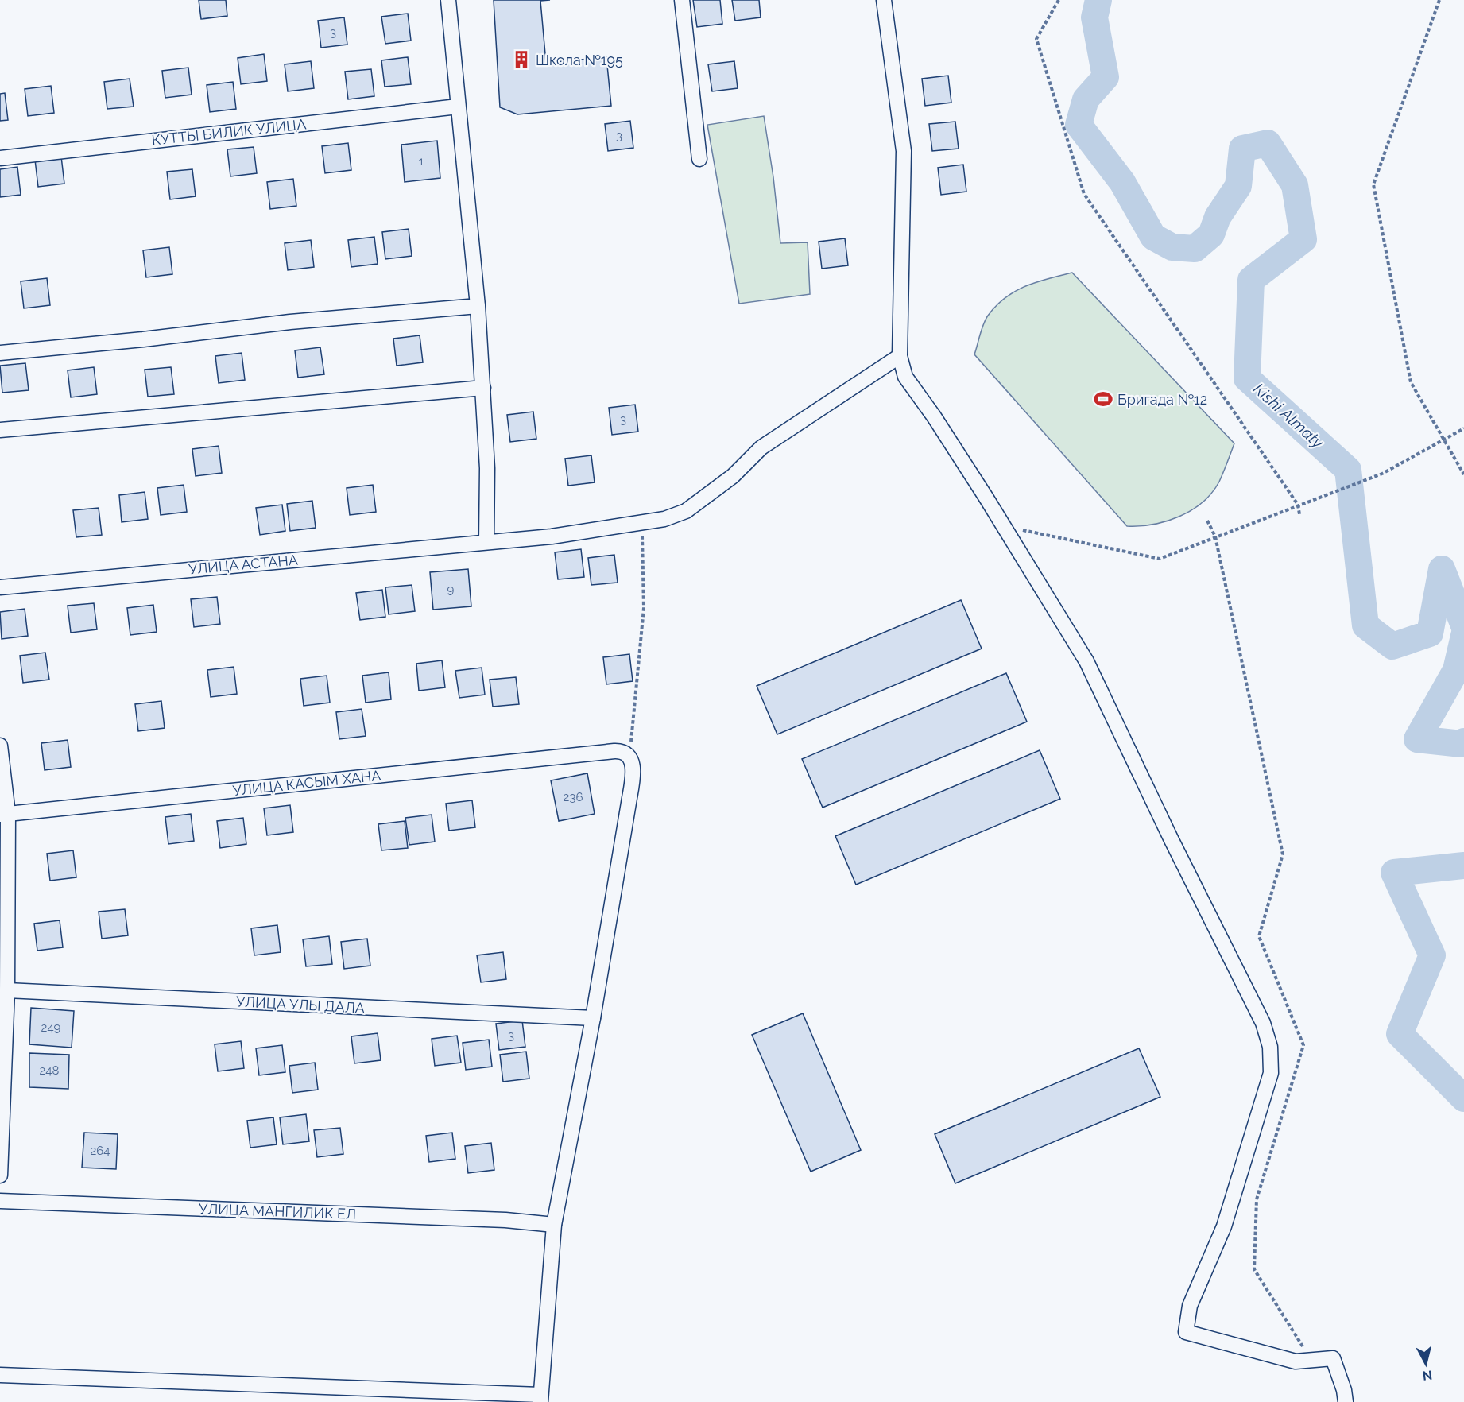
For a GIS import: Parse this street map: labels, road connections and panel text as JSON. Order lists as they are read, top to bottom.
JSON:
{
  "streets": {
    "street": [
      "КУТТЫ БИЛИК УЛИЦА",
      "УЛИЦА АСТАНА",
      "УЛИЦА КАСЫМ ХАНА",
      "УЛИЦА УЛЫ ДАЛА",
      "УЛИЦА МАНГИЛИК ЕЛ"
    ]
  },
  "water": ["Kіshі Almaty"],
  "places": {
    "building": ["Школа №195"],
    "sports": ["Бригада №12"]
  },
  "house_numbers": [
    "3",
    "3",
    "1",
    "3",
    "9",
    "236",
    "249",
    "3",
    "248",
    "264"
  ],
  "north": "bottom"
}
